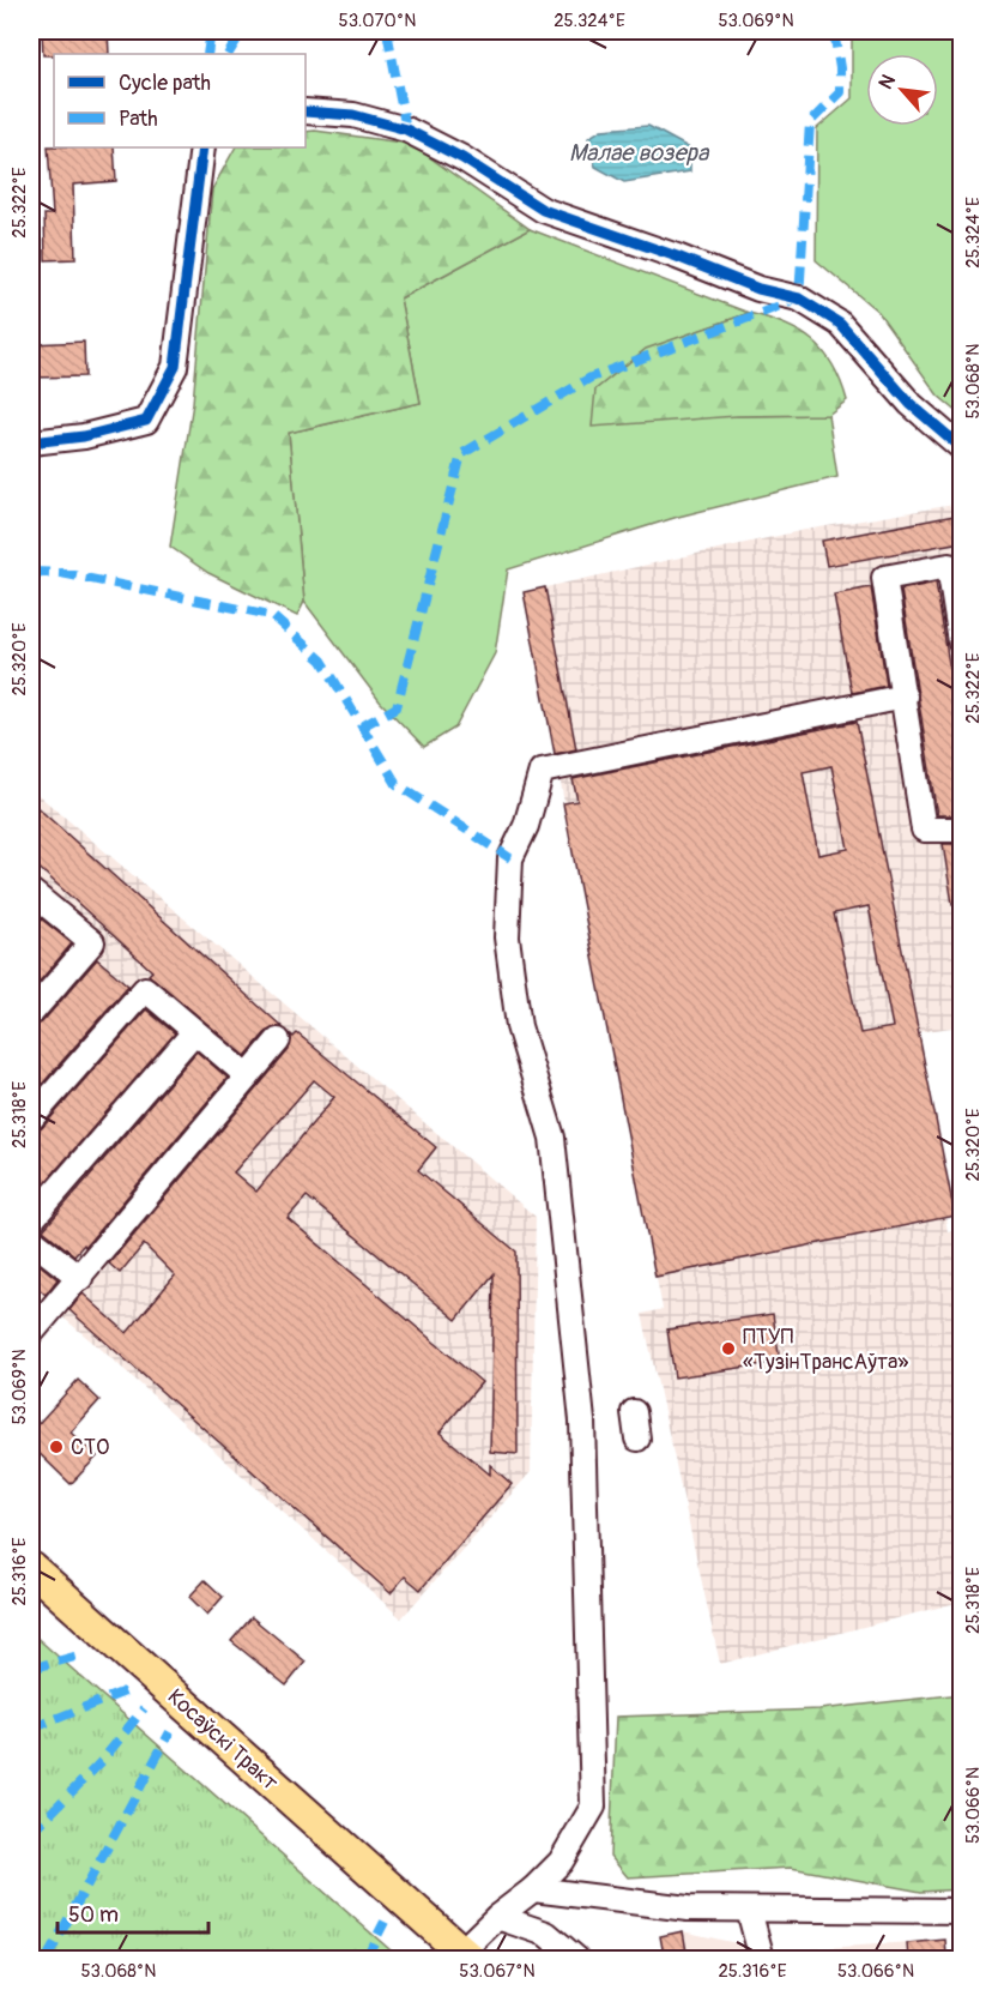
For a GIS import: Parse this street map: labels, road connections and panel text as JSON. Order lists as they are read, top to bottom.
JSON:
{
  "streets": {
    "main road": ["Косаўскі Тракт"]
  },
  "water": ["Малае возера"],
  "places": ["ПТУП «ТузінТрансАўта»", "СТО"],
  "legend": ["Cycle path", "Path"],
  "scale_bar": "50 m",
  "north": "top left",
  "coordinates": [
    "53.070°N",
    "25.324°E",
    "53.069°N",
    "25.322°E",
    "53.068°N",
    "25.320°E",
    "25.318°E",
    "25.316°E",
    "53.066°N",
    "53.067°N"
  ]
}
